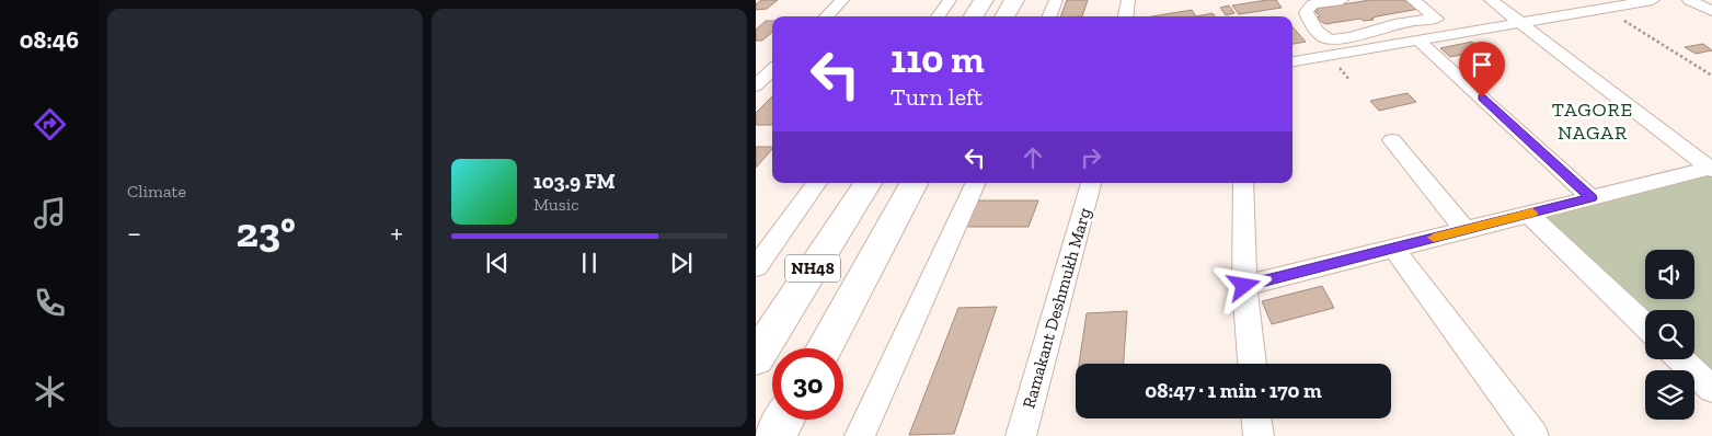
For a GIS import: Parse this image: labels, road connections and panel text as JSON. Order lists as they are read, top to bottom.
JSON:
{
  "streets": {
    "highway": ["NH48"],
    "street": ["Ramakant Deshmukh Marg"]
  },
  "districts": ["TAGORE NAGAR"],
  "page": {
    "tabs": "08:46",
    "tile": "Climate",
    "turn": ["110 m", "Turn left"],
    "song": ["103.9 FM", "Music"],
    "heat": ["−", "23°", "+"],
    "limit": "30",
    "trip": "08:47 · 1 min · 170 m"
  }
}
